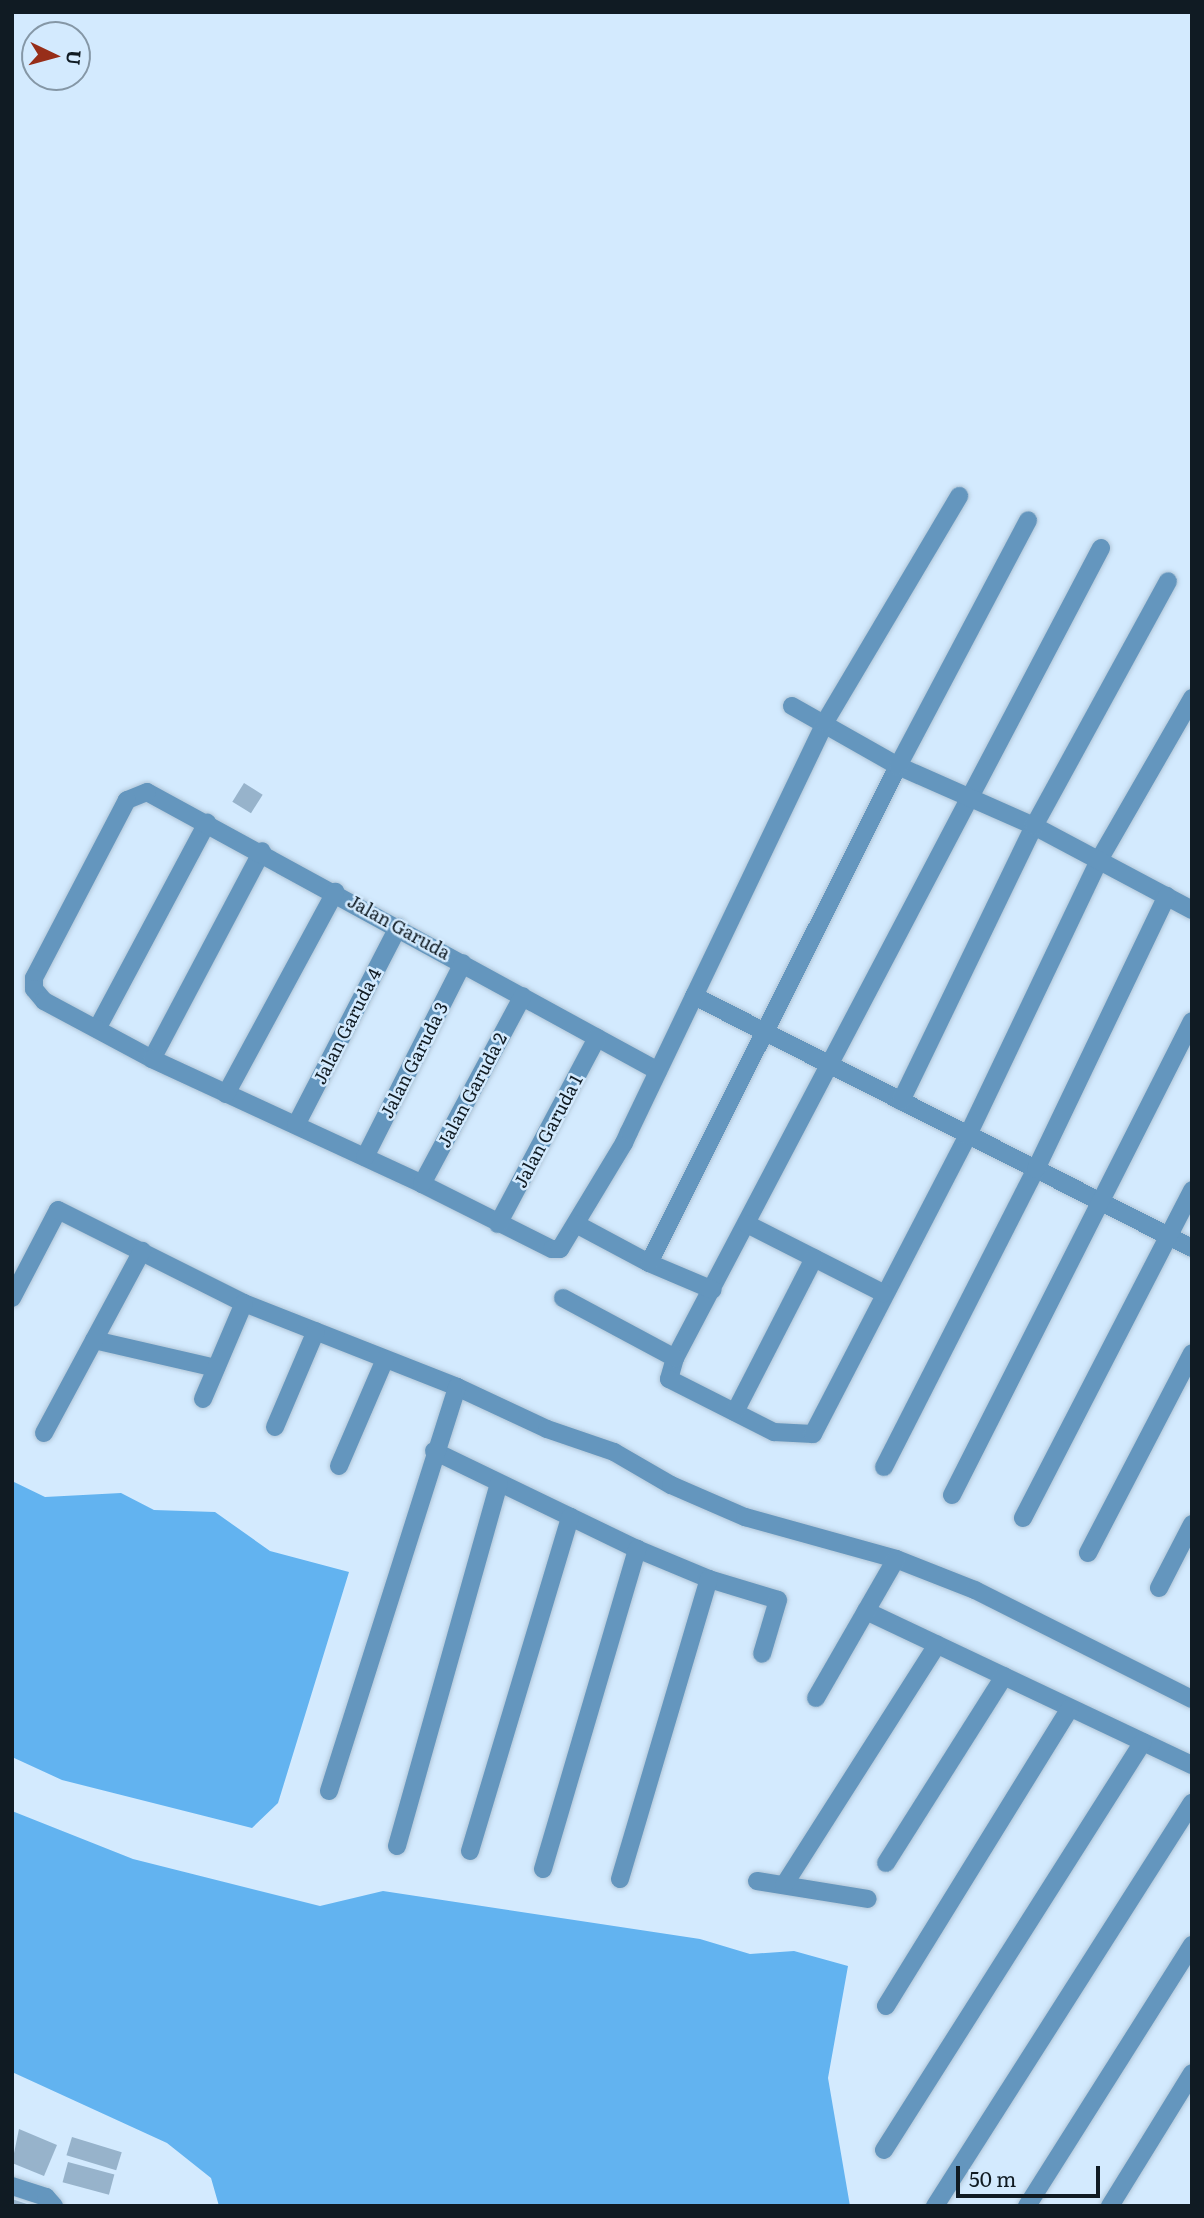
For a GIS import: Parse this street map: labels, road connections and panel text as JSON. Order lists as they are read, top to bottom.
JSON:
{
  "streets": {
    "street": [
      "Jalan Garuda",
      "Jalan Garuda 4",
      "Jalan Garuda 3",
      "Jalan Garuda 2",
      "Jalan Garuda 1"
    ]
  },
  "crossings": [
    ["Jalan Garuda", "Jalan Garuda 4"],
    ["Jalan Garuda", "Jalan Garuda 3"],
    ["Jalan Garuda", "Jalan Garuda 2"],
    ["Jalan Garuda", "Jalan Garuda 1"]
  ],
  "scale_bar": "50 m",
  "north": "right"
}
